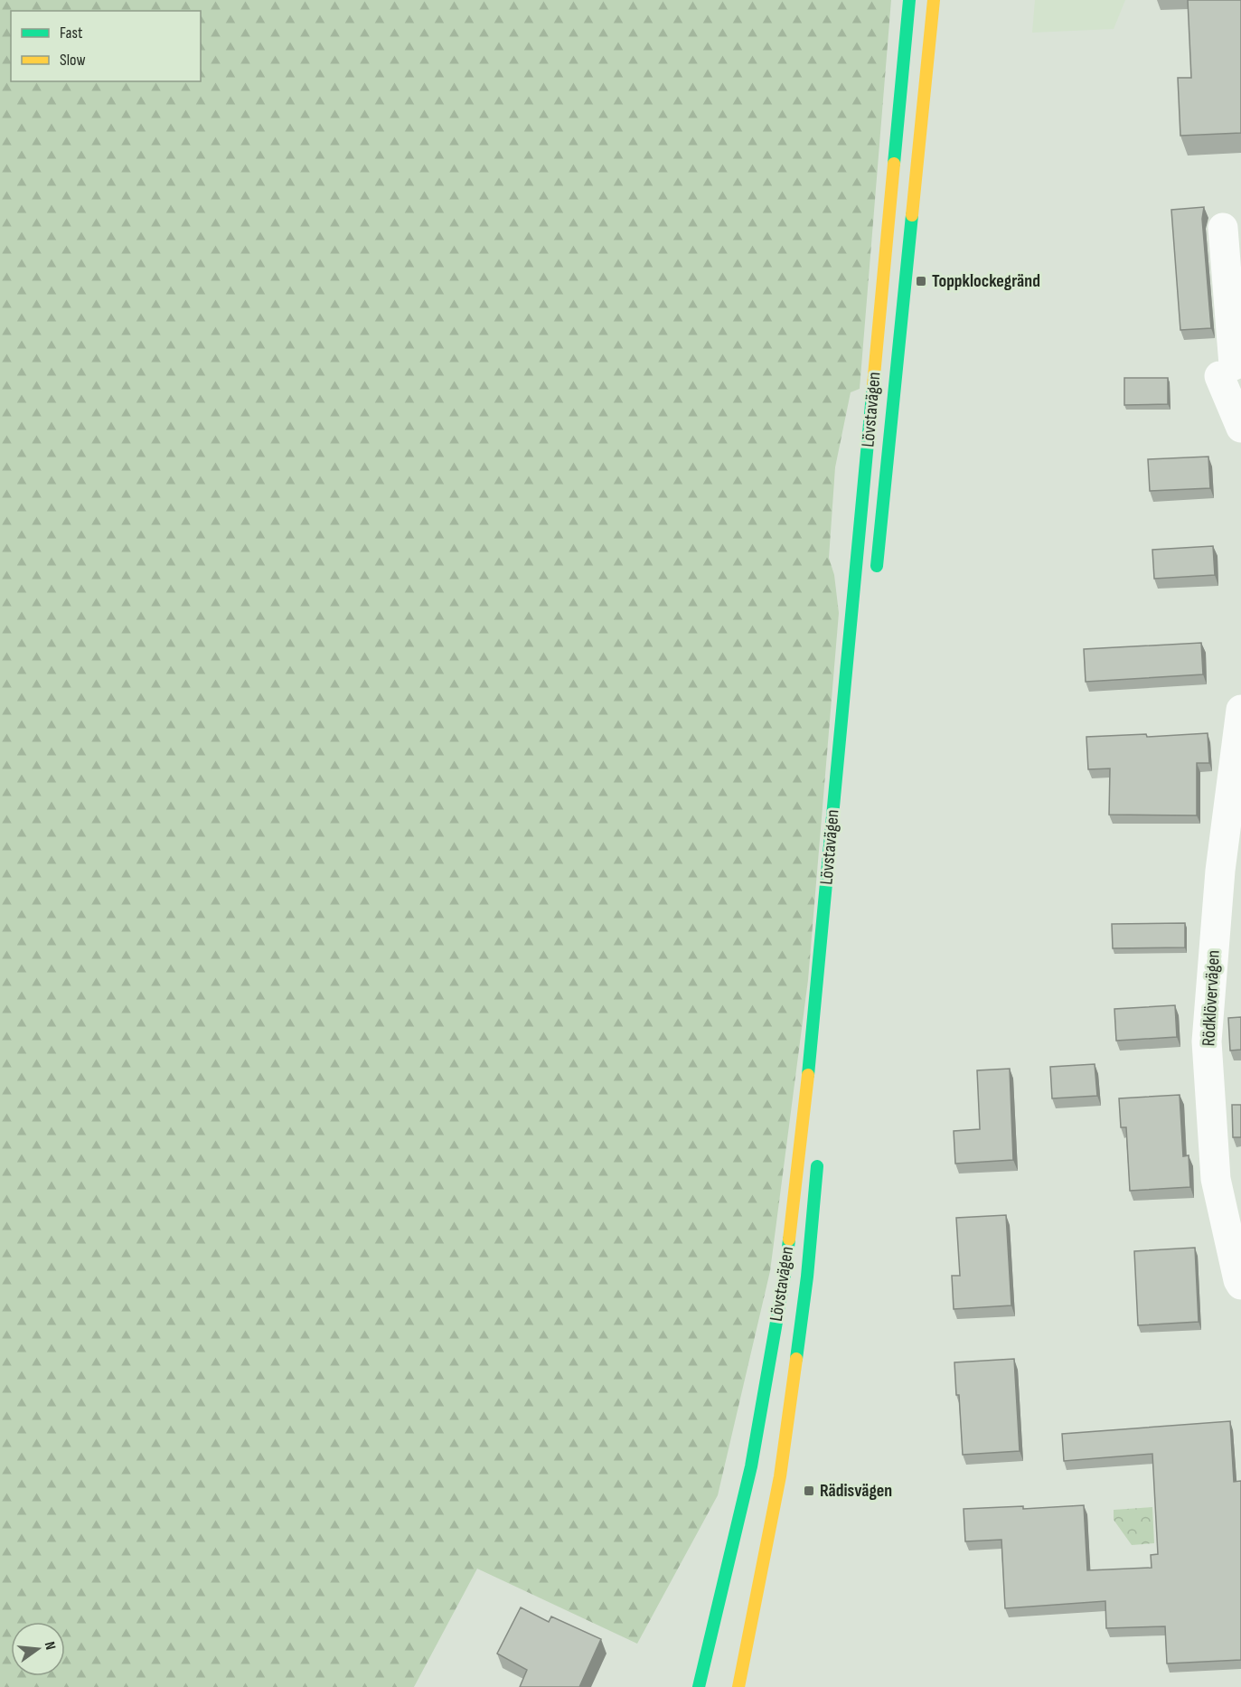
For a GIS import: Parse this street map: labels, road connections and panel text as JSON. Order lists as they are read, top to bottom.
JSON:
{
  "streets": {
    "street": ["Lövstavägen", "Rödklövervägen"]
  },
  "places": {
    "transit": ["Toppklockegränd", "Rädisvägen"]
  },
  "legend": ["Fast", "Slow"],
  "north": "right"
}
